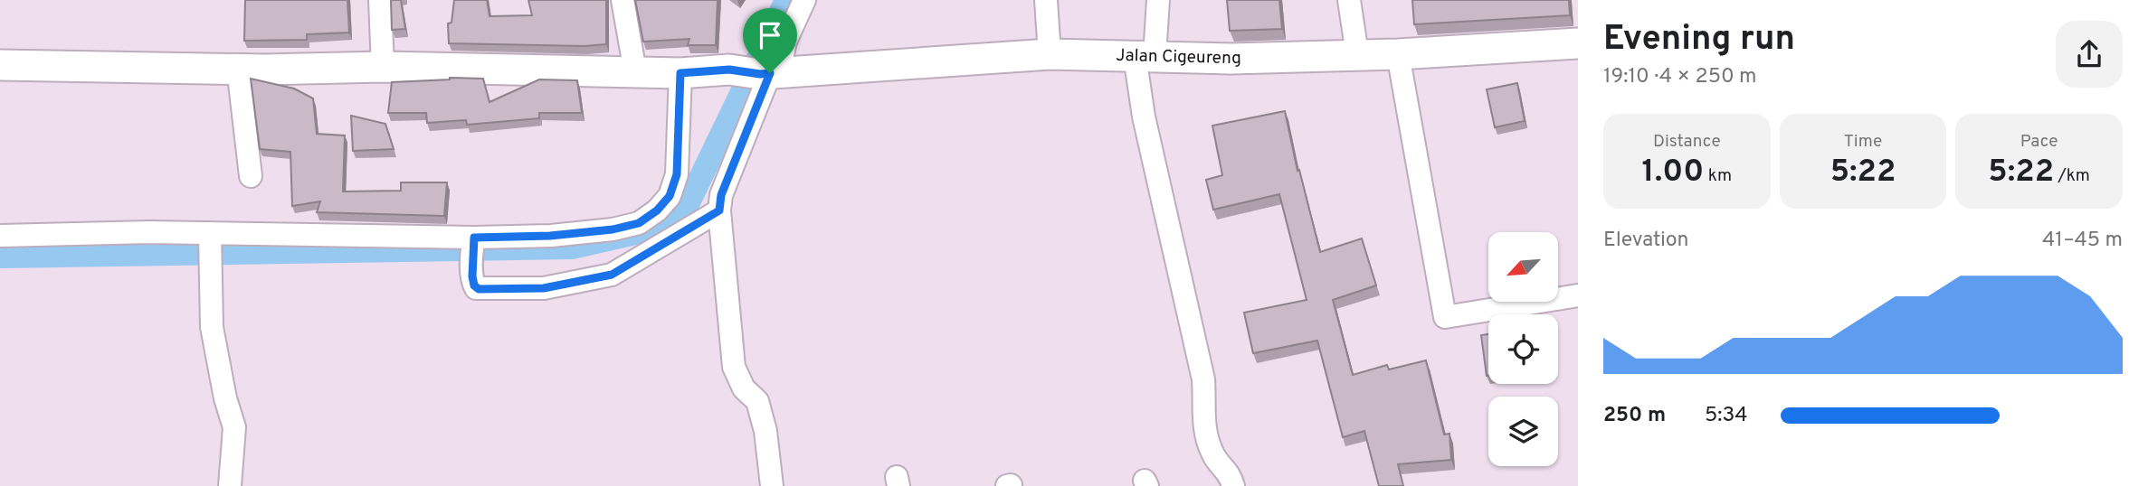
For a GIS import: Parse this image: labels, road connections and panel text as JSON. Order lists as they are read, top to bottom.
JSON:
{
  "streets": {
    "street": ["Jalan Cigeureng"]
  },
  "north": "bottom left",
  "page": {
    "heading": ["Evening run", "19:10 · 4 × 250 m"],
    "stats": [
      ["Distance", "1.00 km"],
      ["Time", "5:22"],
      ["Pace", "5:22 /km"]
    ],
    "chart": ["Elevation", "41–45 m"],
    "list": [
      {
        "name": "250 m",
        "note": "5:34"
      }
    ]
  }
}
